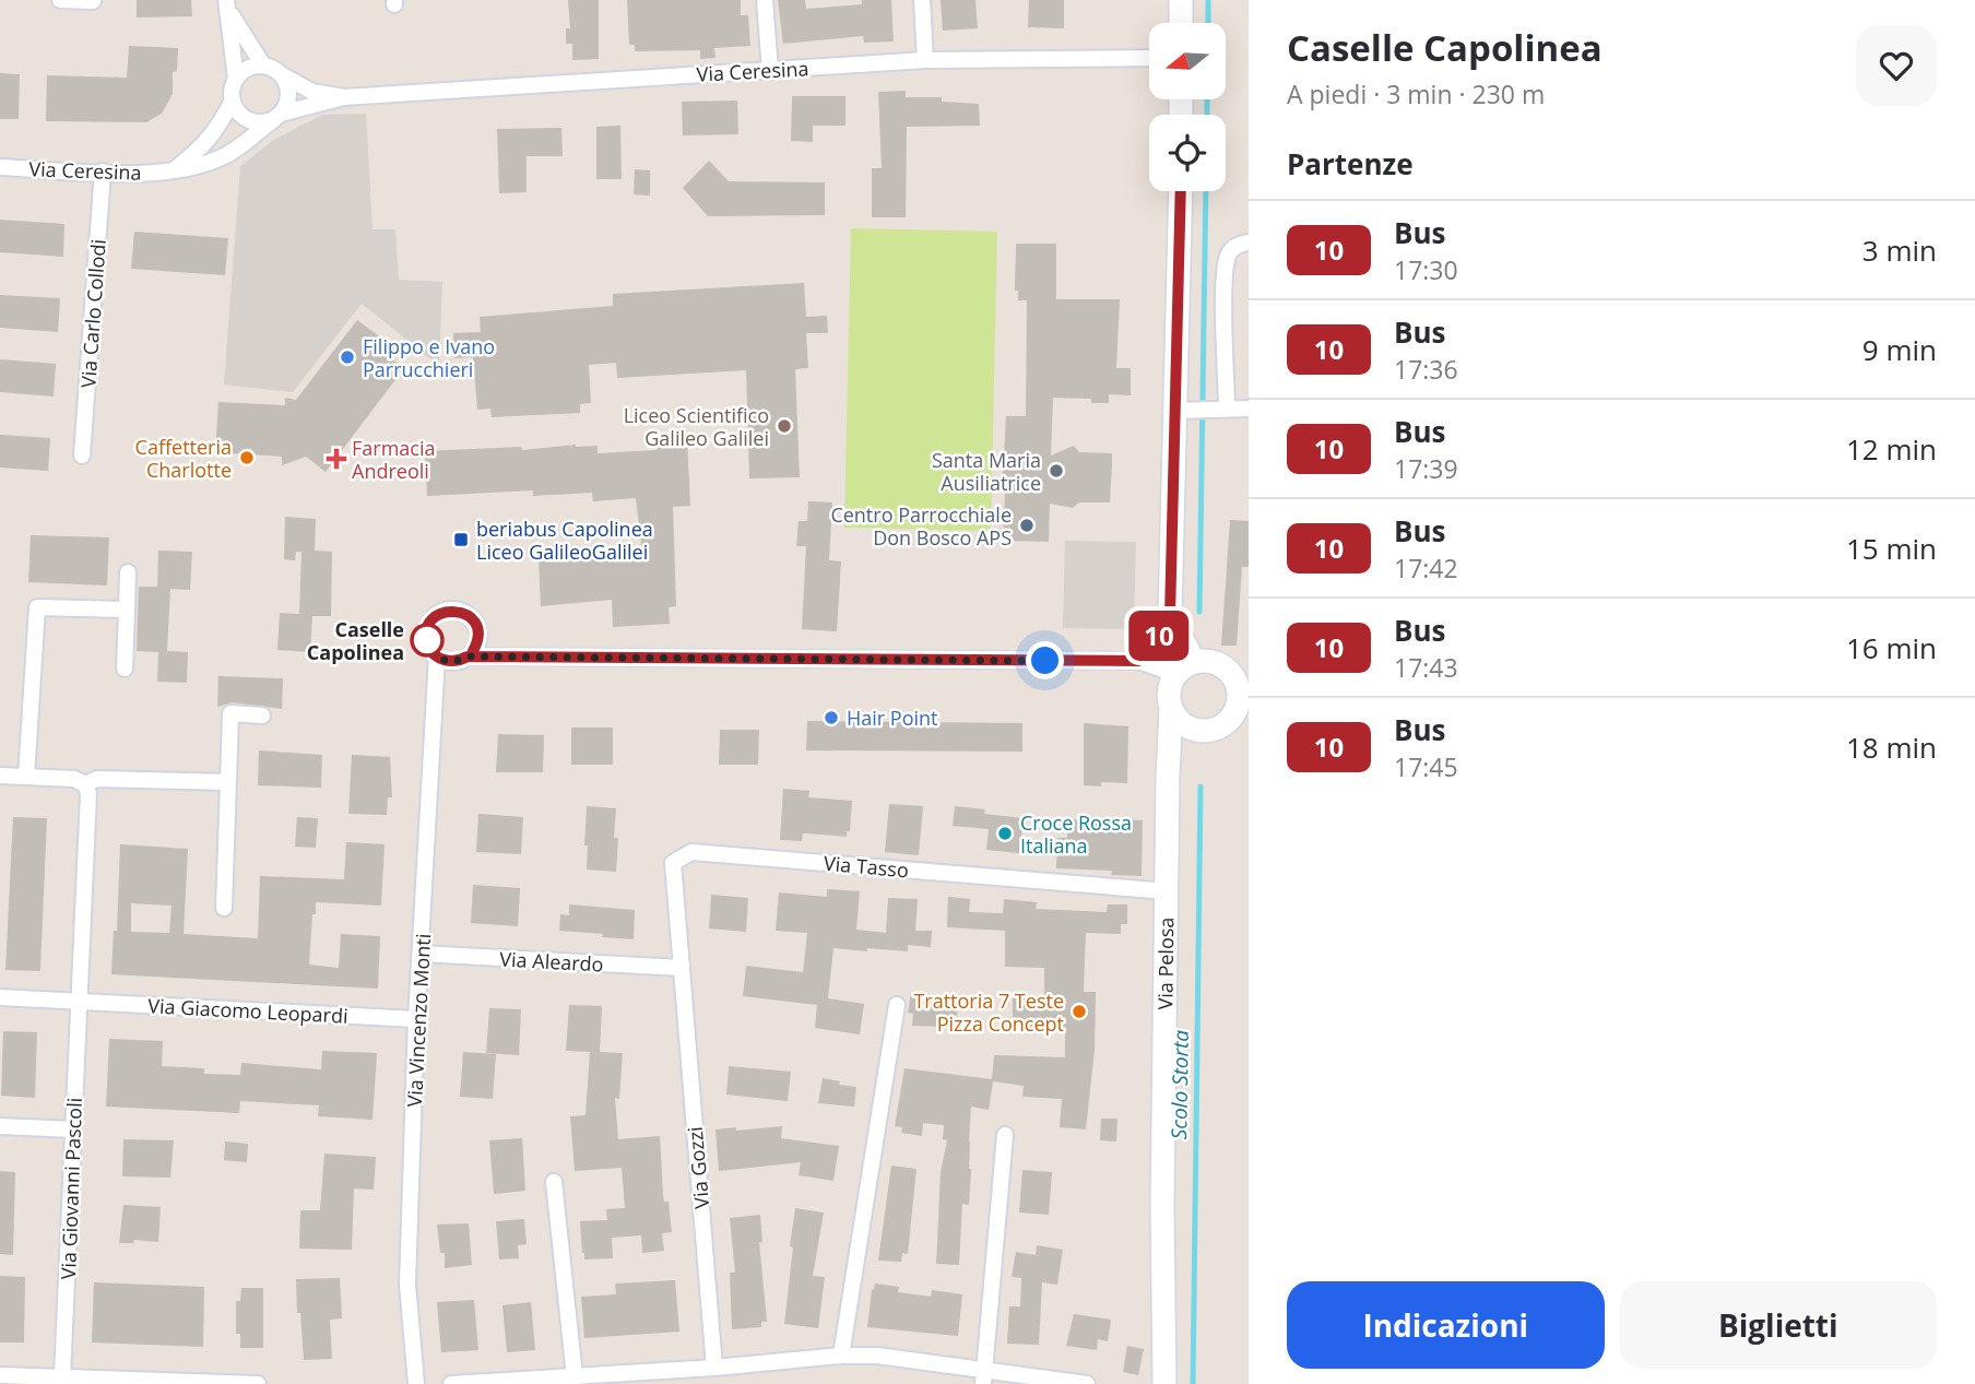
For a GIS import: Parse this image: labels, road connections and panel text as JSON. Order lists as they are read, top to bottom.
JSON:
{
  "streets": {
    "main road": ["Via Pelosa"],
    "street": [
      "Via Ceresina",
      "Via Carlo Collodi",
      "Via Tasso",
      "Via Aleardo",
      "Via Giacomo Leopardi",
      "Via Vincenzo Monti",
      "Via Gozzi",
      "Via Giovanni Pascoli"
    ]
  },
  "crossings": [
    ["Via Ceresina", "Via Carlo Collodi"],
    ["Via Tasso", "Via Aleardo"],
    ["Via Tasso", "Via Pelosa"],
    ["Via Tasso", "Via Gozzi"],
    ["Via Aleardo", "Via Vincenzo Monti"],
    ["Via Aleardo", "Via Gozzi"],
    ["Via Giacomo Leopardi", "Via Vincenzo Monti"],
    ["Via Giacomo Leopardi", "Via Giovanni Pascoli"]
  ],
  "water": ["Scolo Storta"],
  "places": {
    "other": [
      "Filippo e Ivano Parrucchieri",
      "Liceo Scientifico Galileo Galilei",
      "Caffetteria Charlotte",
      "Santa Maria Ausiliatrice",
      "Centro Parrocchiale Don Bosco APS",
      "Caselle Capolinea",
      "Hair Point",
      "Croce Rossa Italiana",
      "Trattoria 7 Teste Pizza Concept"
    ],
    "health": ["Farmacia Andreoli"],
    "transit": ["beriabus Capolinea Liceo GalileoGalilei"]
  },
  "lines": ["bus line 10"],
  "north": "left",
  "page": {
    "on_map": "10",
    "heading": [
      ["Caselle Capolinea", "A piedi · 3 min · 230 m"],
      "Partenze"
    ],
    "list": [
      {
        "mark": "10",
        "name": "Bus",
        "note": "17:30",
        "value": "3 min"
      },
      {
        "mark": "10",
        "name": "Bus",
        "note": "17:36",
        "value": "9 min"
      },
      {
        "mark": "10",
        "name": "Bus",
        "note": "17:39",
        "value": "12 min"
      },
      {
        "mark": "10",
        "name": "Bus",
        "note": "17:42",
        "value": "15 min"
      },
      {
        "mark": "10",
        "name": "Bus",
        "note": "17:43",
        "value": "16 min"
      },
      {
        "mark": "10",
        "name": "Bus",
        "note": "17:45",
        "value": "18 min"
      }
    ],
    "buttons": ["Indicazioni", "Biglietti"]
  }
}
